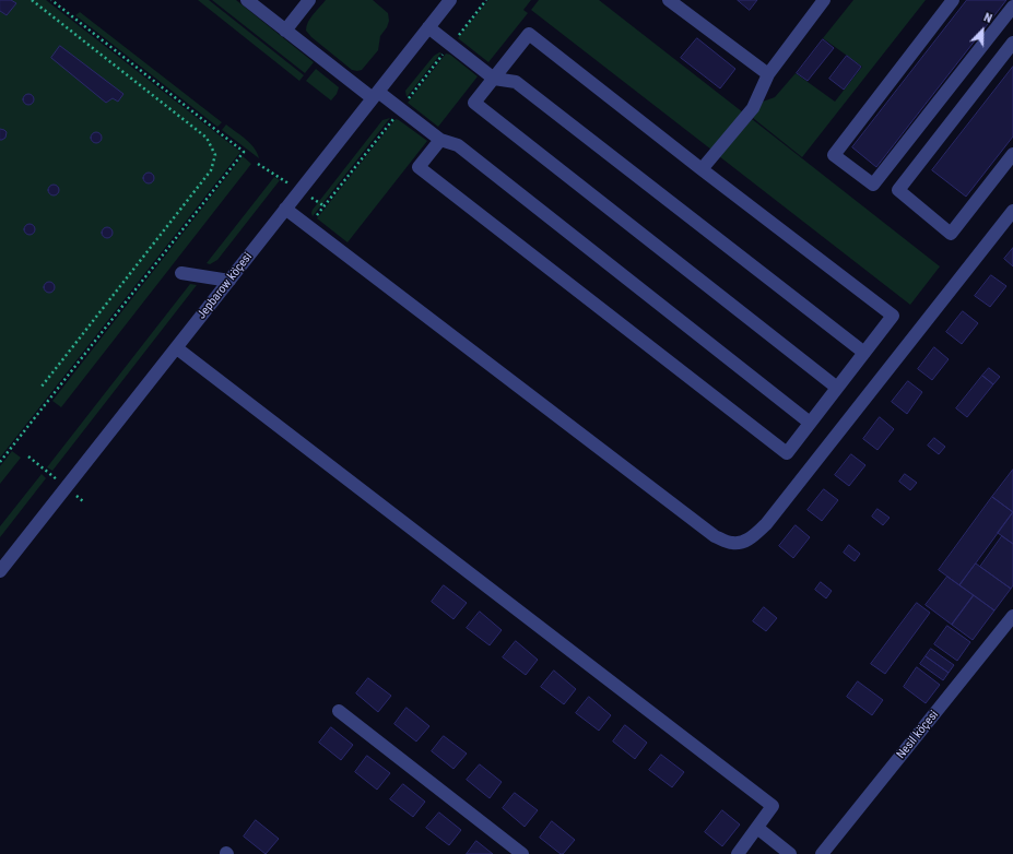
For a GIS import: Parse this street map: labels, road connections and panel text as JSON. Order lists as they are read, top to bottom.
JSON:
{
  "streets": {
    "street": ["Jepbarow köçesi", "Nesil köçesi"]
  },
  "north": "top right"
}
